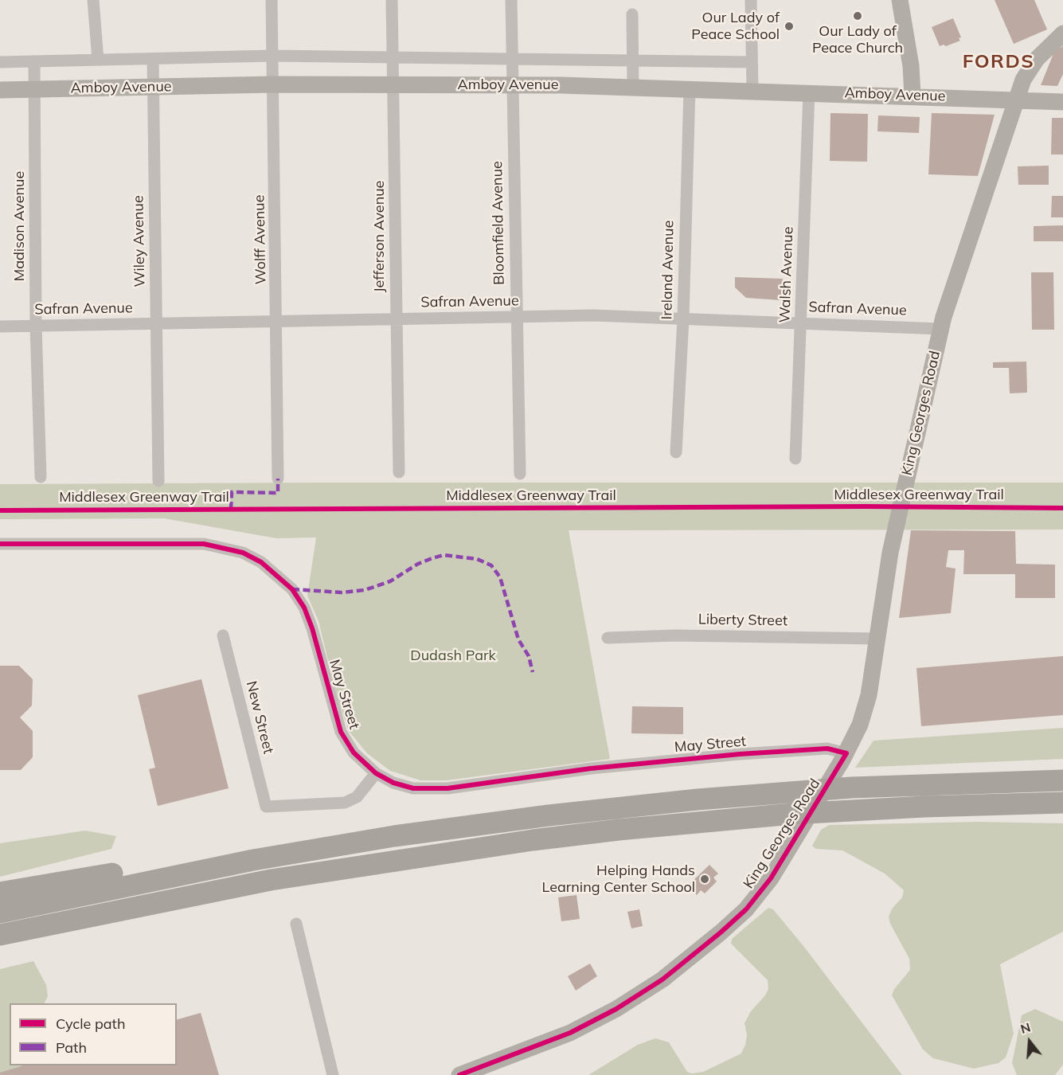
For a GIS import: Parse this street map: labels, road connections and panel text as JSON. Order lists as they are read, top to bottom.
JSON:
{
  "streets": {
    "street": [
      "Amboy Avenue",
      "Bloomfield Avenue",
      "Madison Avenue",
      "Jefferson Avenue",
      "Wolff Avenue",
      "Wiley Avenue",
      "Ireland Avenue",
      "Walsh Avenue",
      "Safran Avenue",
      "King Georges Road",
      "Liberty Street",
      "May Street",
      "New Street"
    ],
    "cycle path": ["Middlesex Greenway Trail"]
  },
  "crossings": [
    ["Amboy Avenue", "Bloomfield Avenue"],
    ["Amboy Avenue", "Madison Avenue"],
    ["Amboy Avenue", "Jefferson Avenue"],
    ["Amboy Avenue", "Wolff Avenue"],
    ["Amboy Avenue", "Wiley Avenue"],
    ["Amboy Avenue", "Ireland Avenue"],
    ["Amboy Avenue", "Walsh Avenue"],
    ["Amboy Avenue", "King Georges Road"],
    ["Bloomfield Avenue", "Safran Avenue"],
    ["Madison Avenue", "Safran Avenue"],
    ["Jefferson Avenue", "Safran Avenue"],
    ["Wolff Avenue", "Safran Avenue"],
    ["Wiley Avenue", "Safran Avenue"],
    ["Ireland Avenue", "Safran Avenue"],
    ["Walsh Avenue", "Safran Avenue"],
    ["Safran Avenue", "King Georges Road"],
    ["King Georges Road", "Liberty Street"],
    ["King Georges Road", "May Street"],
    ["May Street", "New Street"]
  ],
  "districts": ["FORDS"],
  "parks": ["Dudash Park"],
  "places": ["Our Lady of Peace Church", "Our Lady of Peace School", "Helping Hands Learning Center School"],
  "legend": ["Cycle path", "Path"],
  "north": "top"
}
